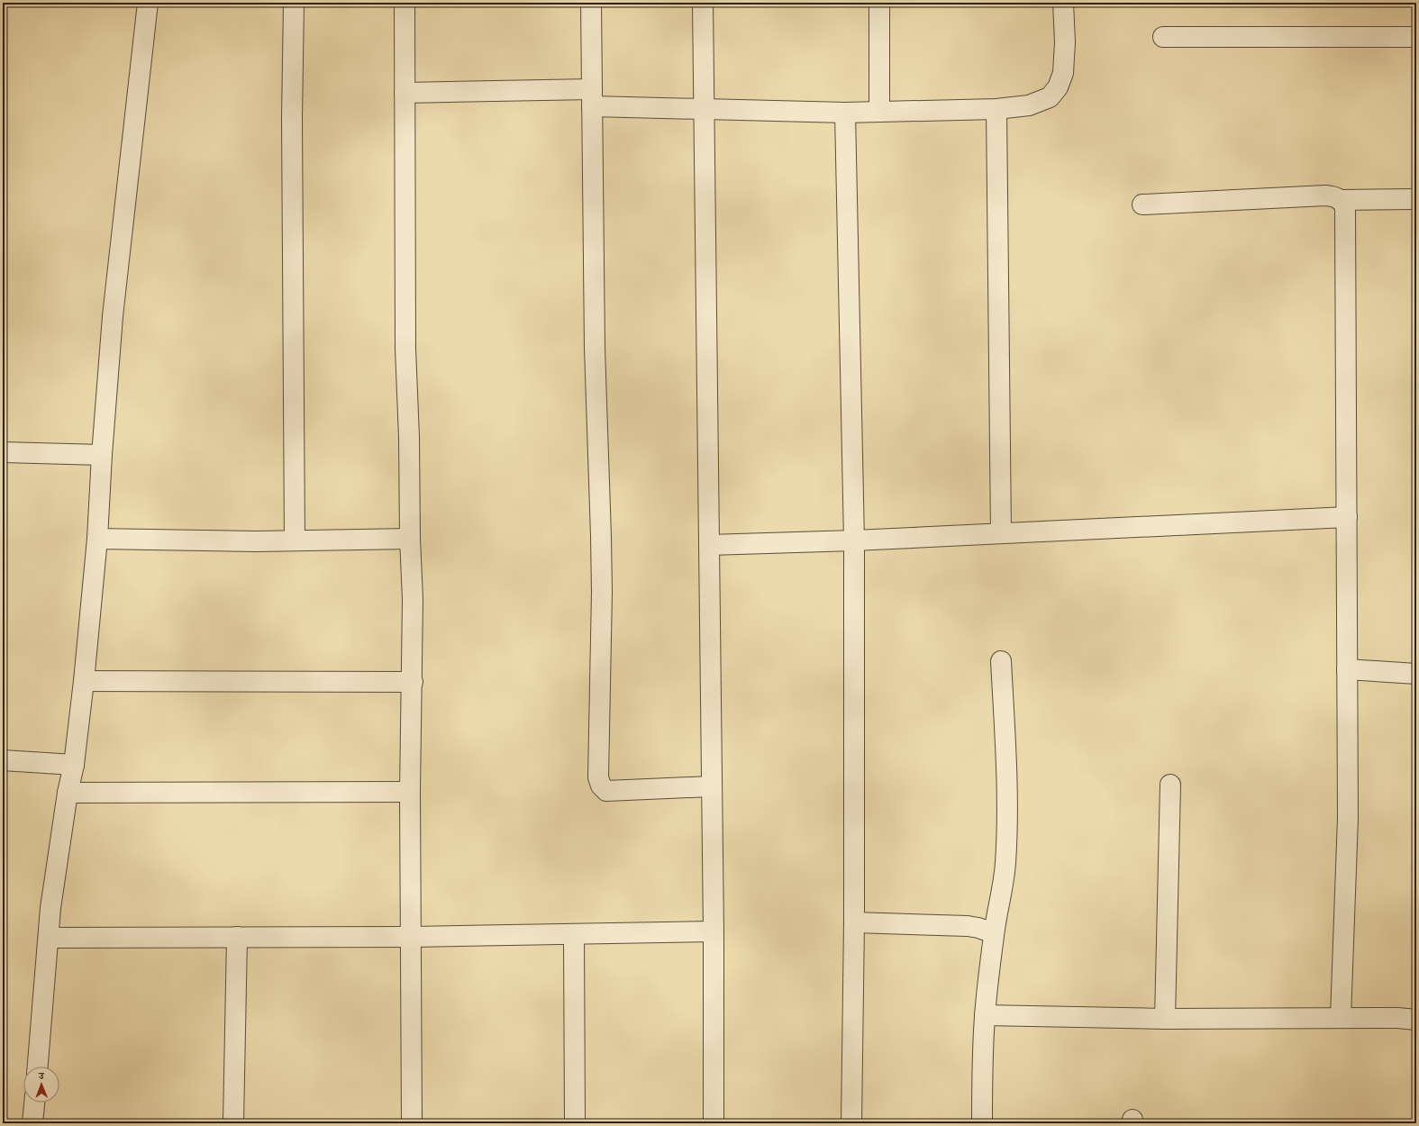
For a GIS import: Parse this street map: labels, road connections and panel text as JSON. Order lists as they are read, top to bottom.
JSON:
{
  "north": "top"
}
